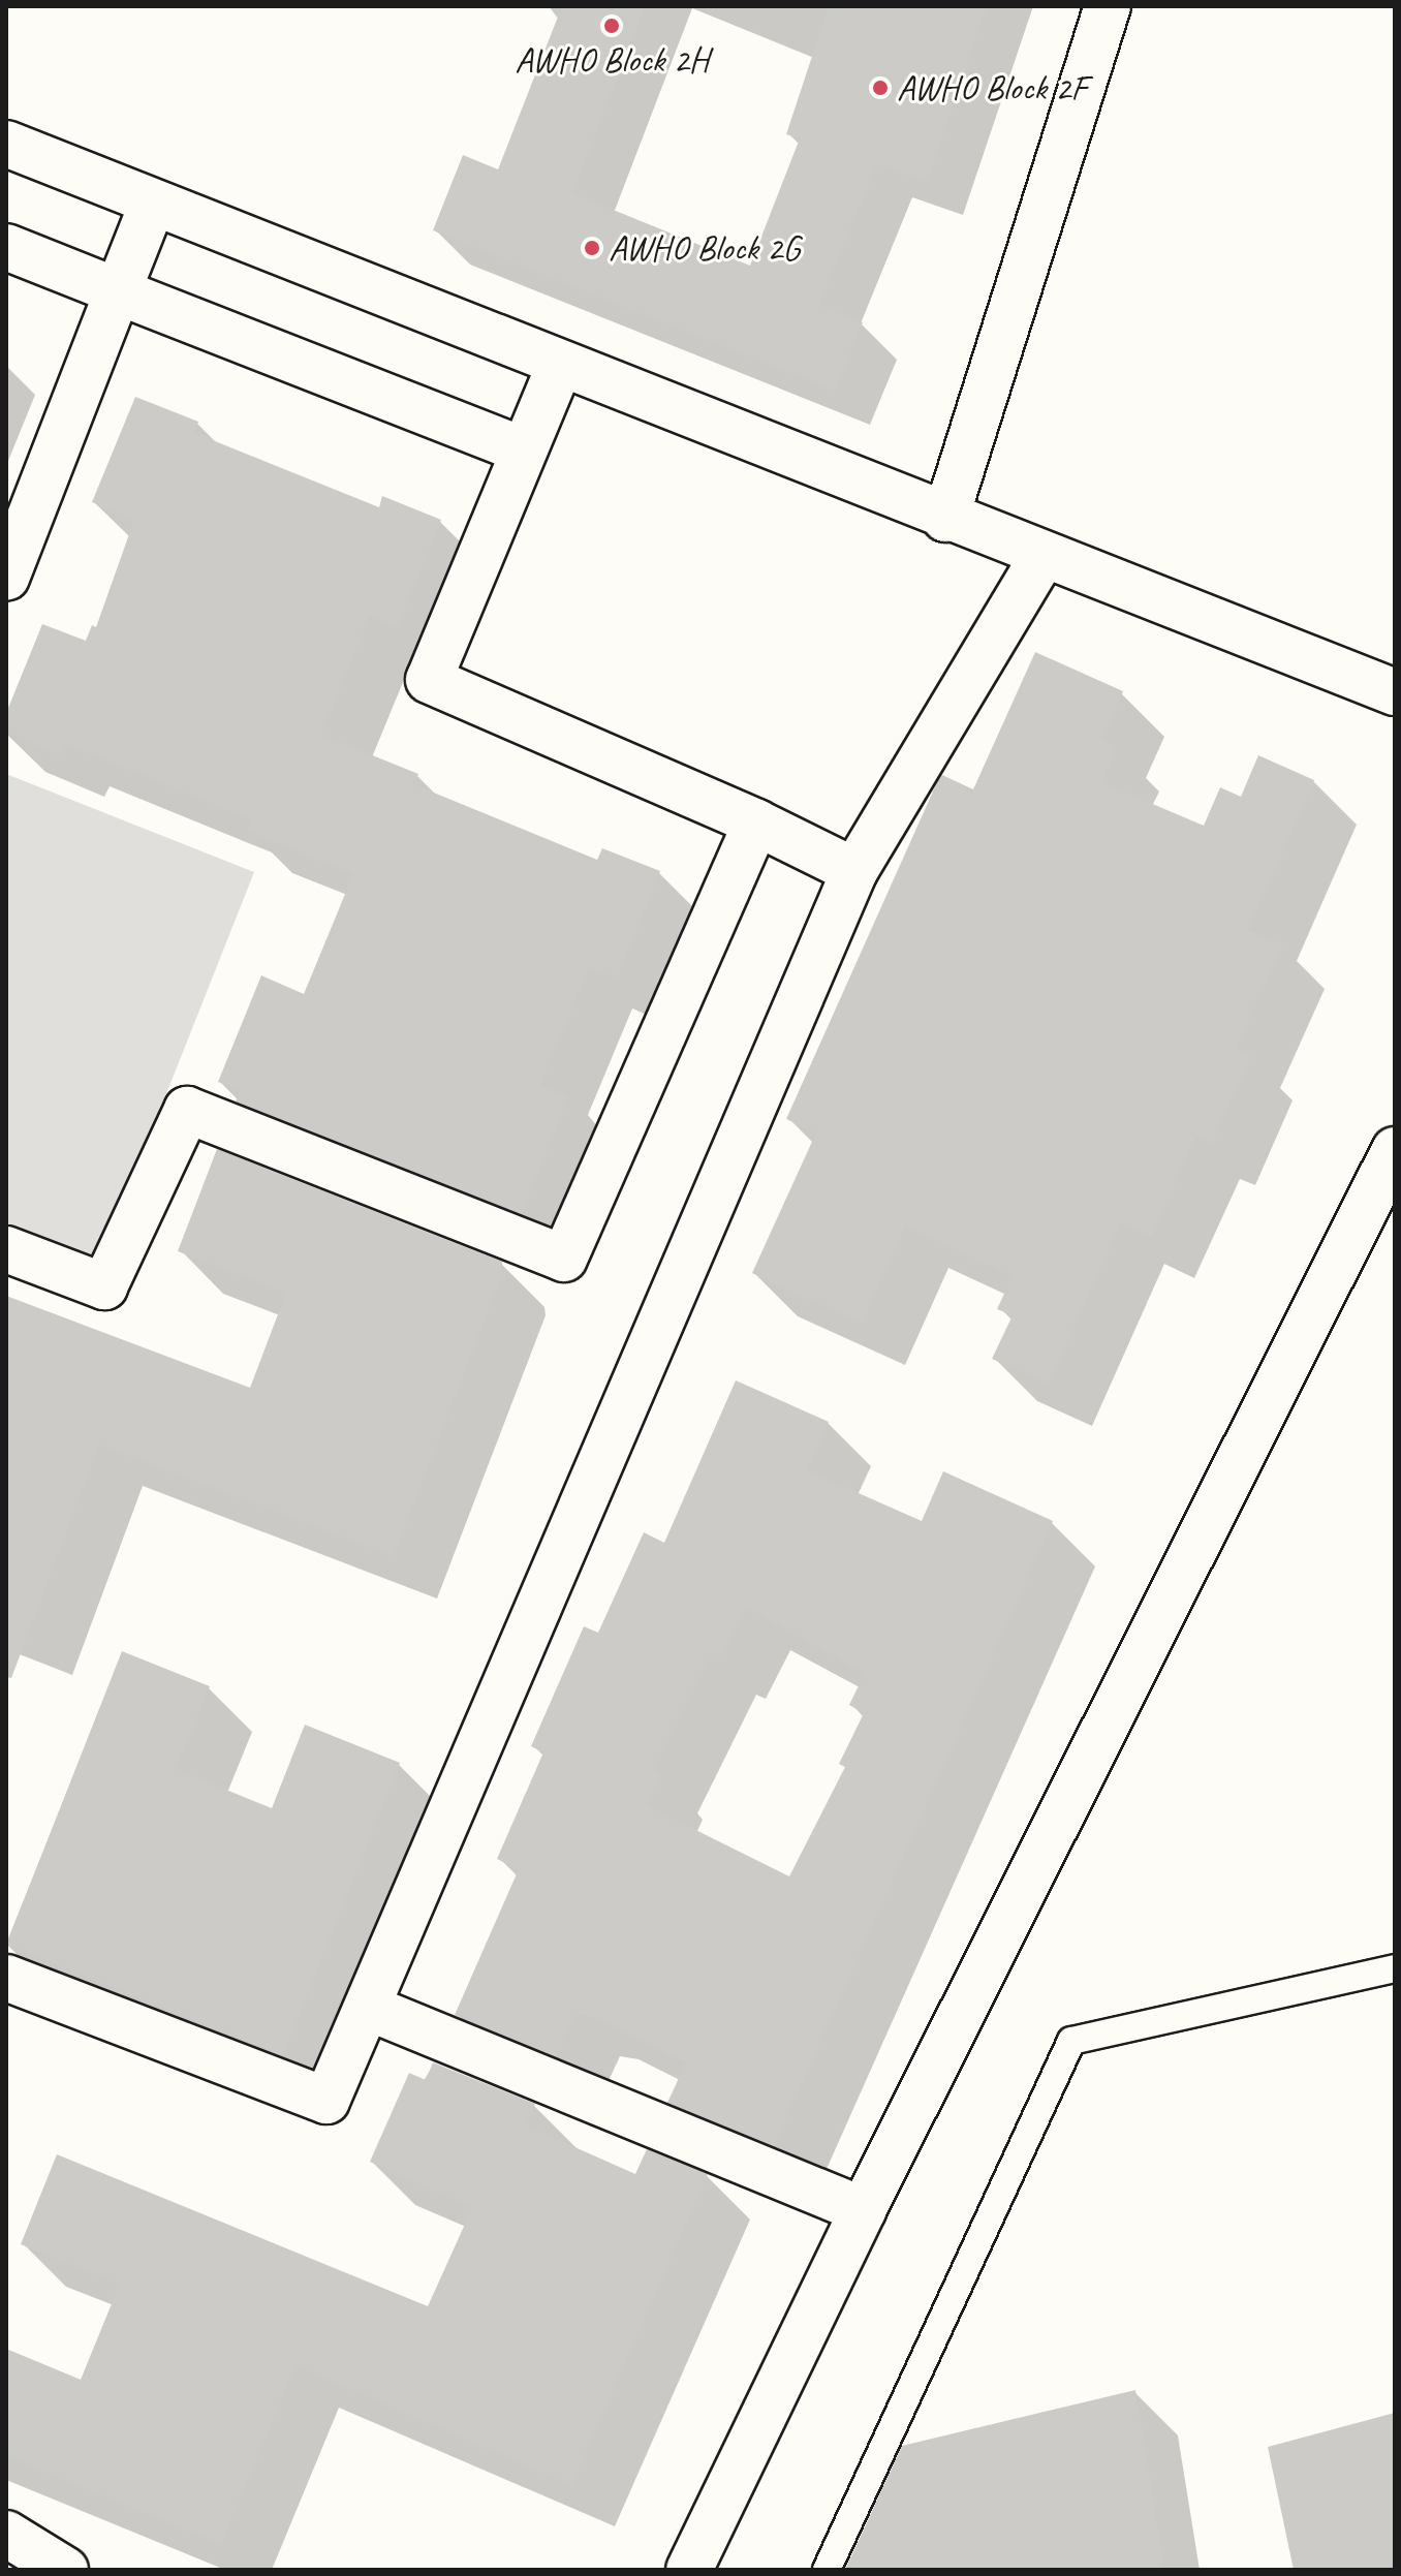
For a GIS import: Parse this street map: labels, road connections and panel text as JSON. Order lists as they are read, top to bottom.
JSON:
{
  "places": ["AWHO Block 2H", "AWHO Block 2F", "AWHO Block 2G"]
}
